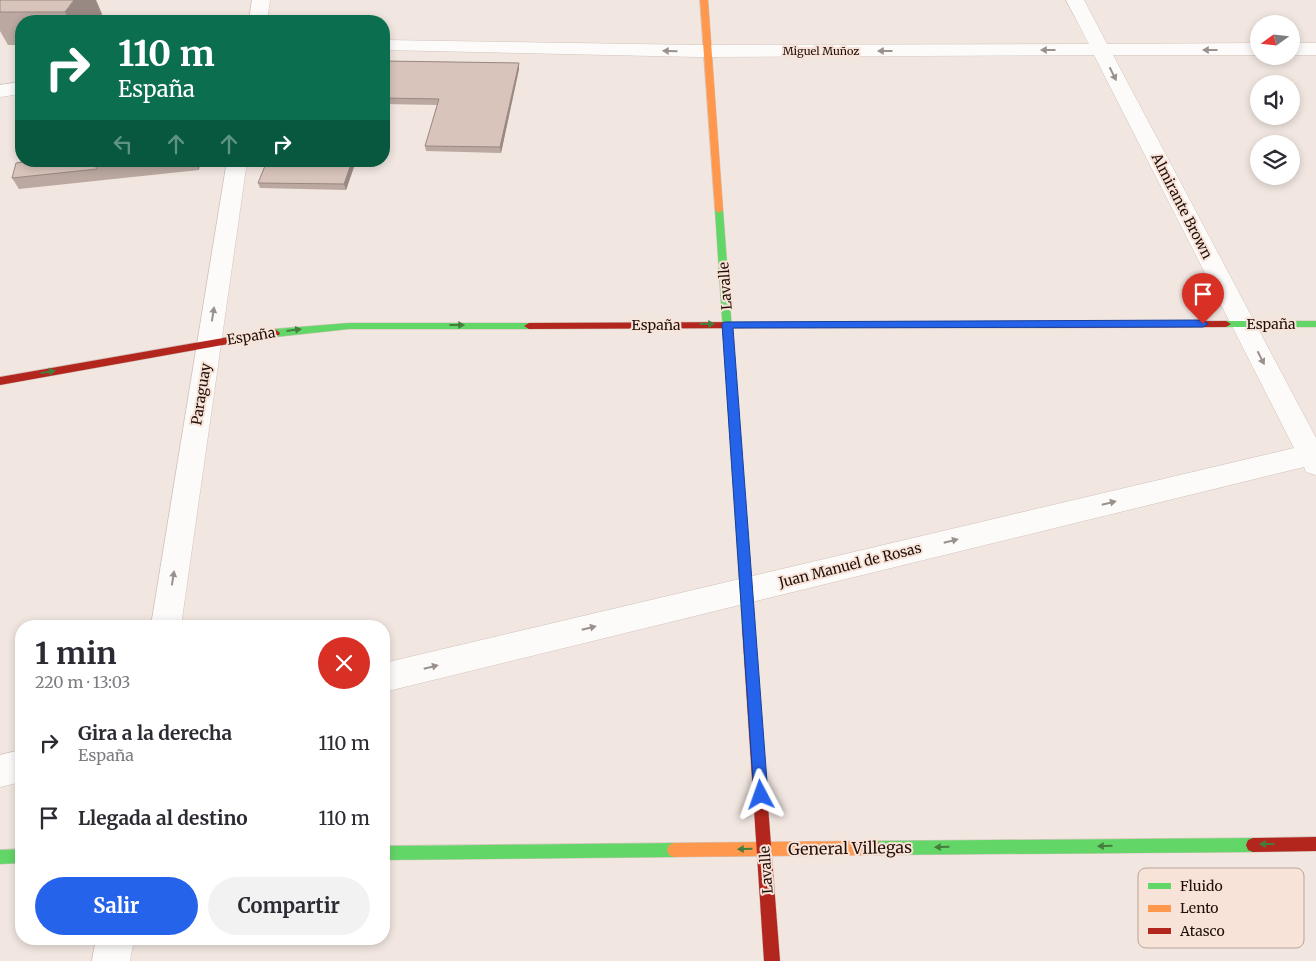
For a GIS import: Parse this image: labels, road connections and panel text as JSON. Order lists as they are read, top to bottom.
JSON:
{
  "streets": {
    "street": [
      "Miguel Muñoz",
      "Almirante Brown",
      "Lavalle",
      "España",
      "Paraguay",
      "Juan Manuel de Rosas",
      "General Villegas"
    ]
  },
  "crossings": [
    ["Miguel Muñoz", "Almirante Brown"],
    ["Miguel Muñoz", "Lavalle"],
    ["Almirante Brown", "España"],
    ["Almirante Brown", "Juan Manuel de Rosas"],
    ["Lavalle", "España"],
    ["Lavalle", "Juan Manuel de Rosas"],
    ["Lavalle", "General Villegas"],
    ["España", "Paraguay"]
  ],
  "one_way": [
    "Miguel Muñoz",
    "Almirante Brown",
    "España",
    "Paraguay",
    "Juan Manuel de Rosas",
    "General Villegas"
  ],
  "legend": ["Fluido", "Lento", "Atasco"],
  "north": "left",
  "page": {
    "turn": ["110 m", "España"],
    "heading": ["1 min", "220 m · 13:03"],
    "list": [
      {
        "name": "Gira a la derecha",
        "note": "España",
        "value": "110 m"
      },
      {
        "name": "Llegada al destino",
        "value": "110 m"
      }
    ],
    "buttons": ["Salir", "Compartir"]
  }
}
